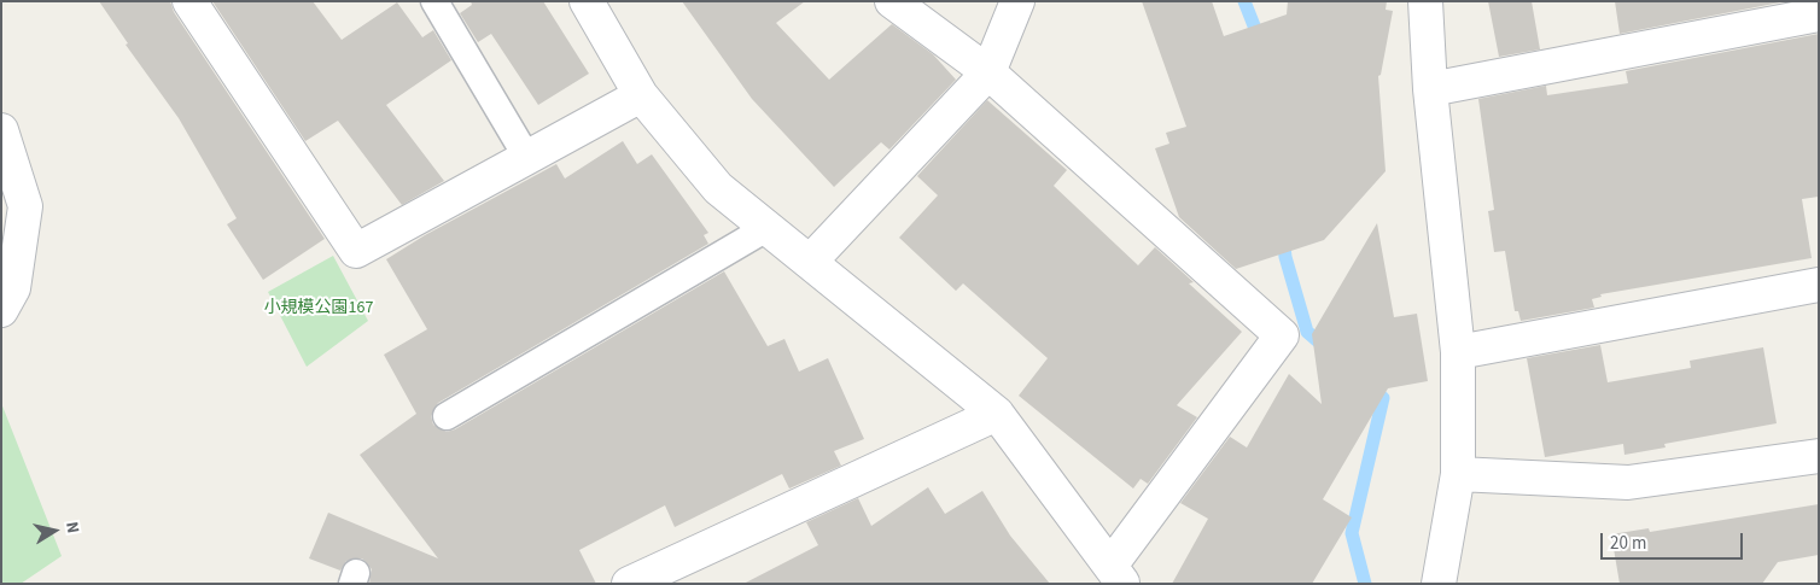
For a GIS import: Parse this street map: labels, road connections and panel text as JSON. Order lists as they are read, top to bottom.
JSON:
{
  "parks": ["小規模公園167"],
  "scale_bar": "20 m",
  "north": "right"
}
